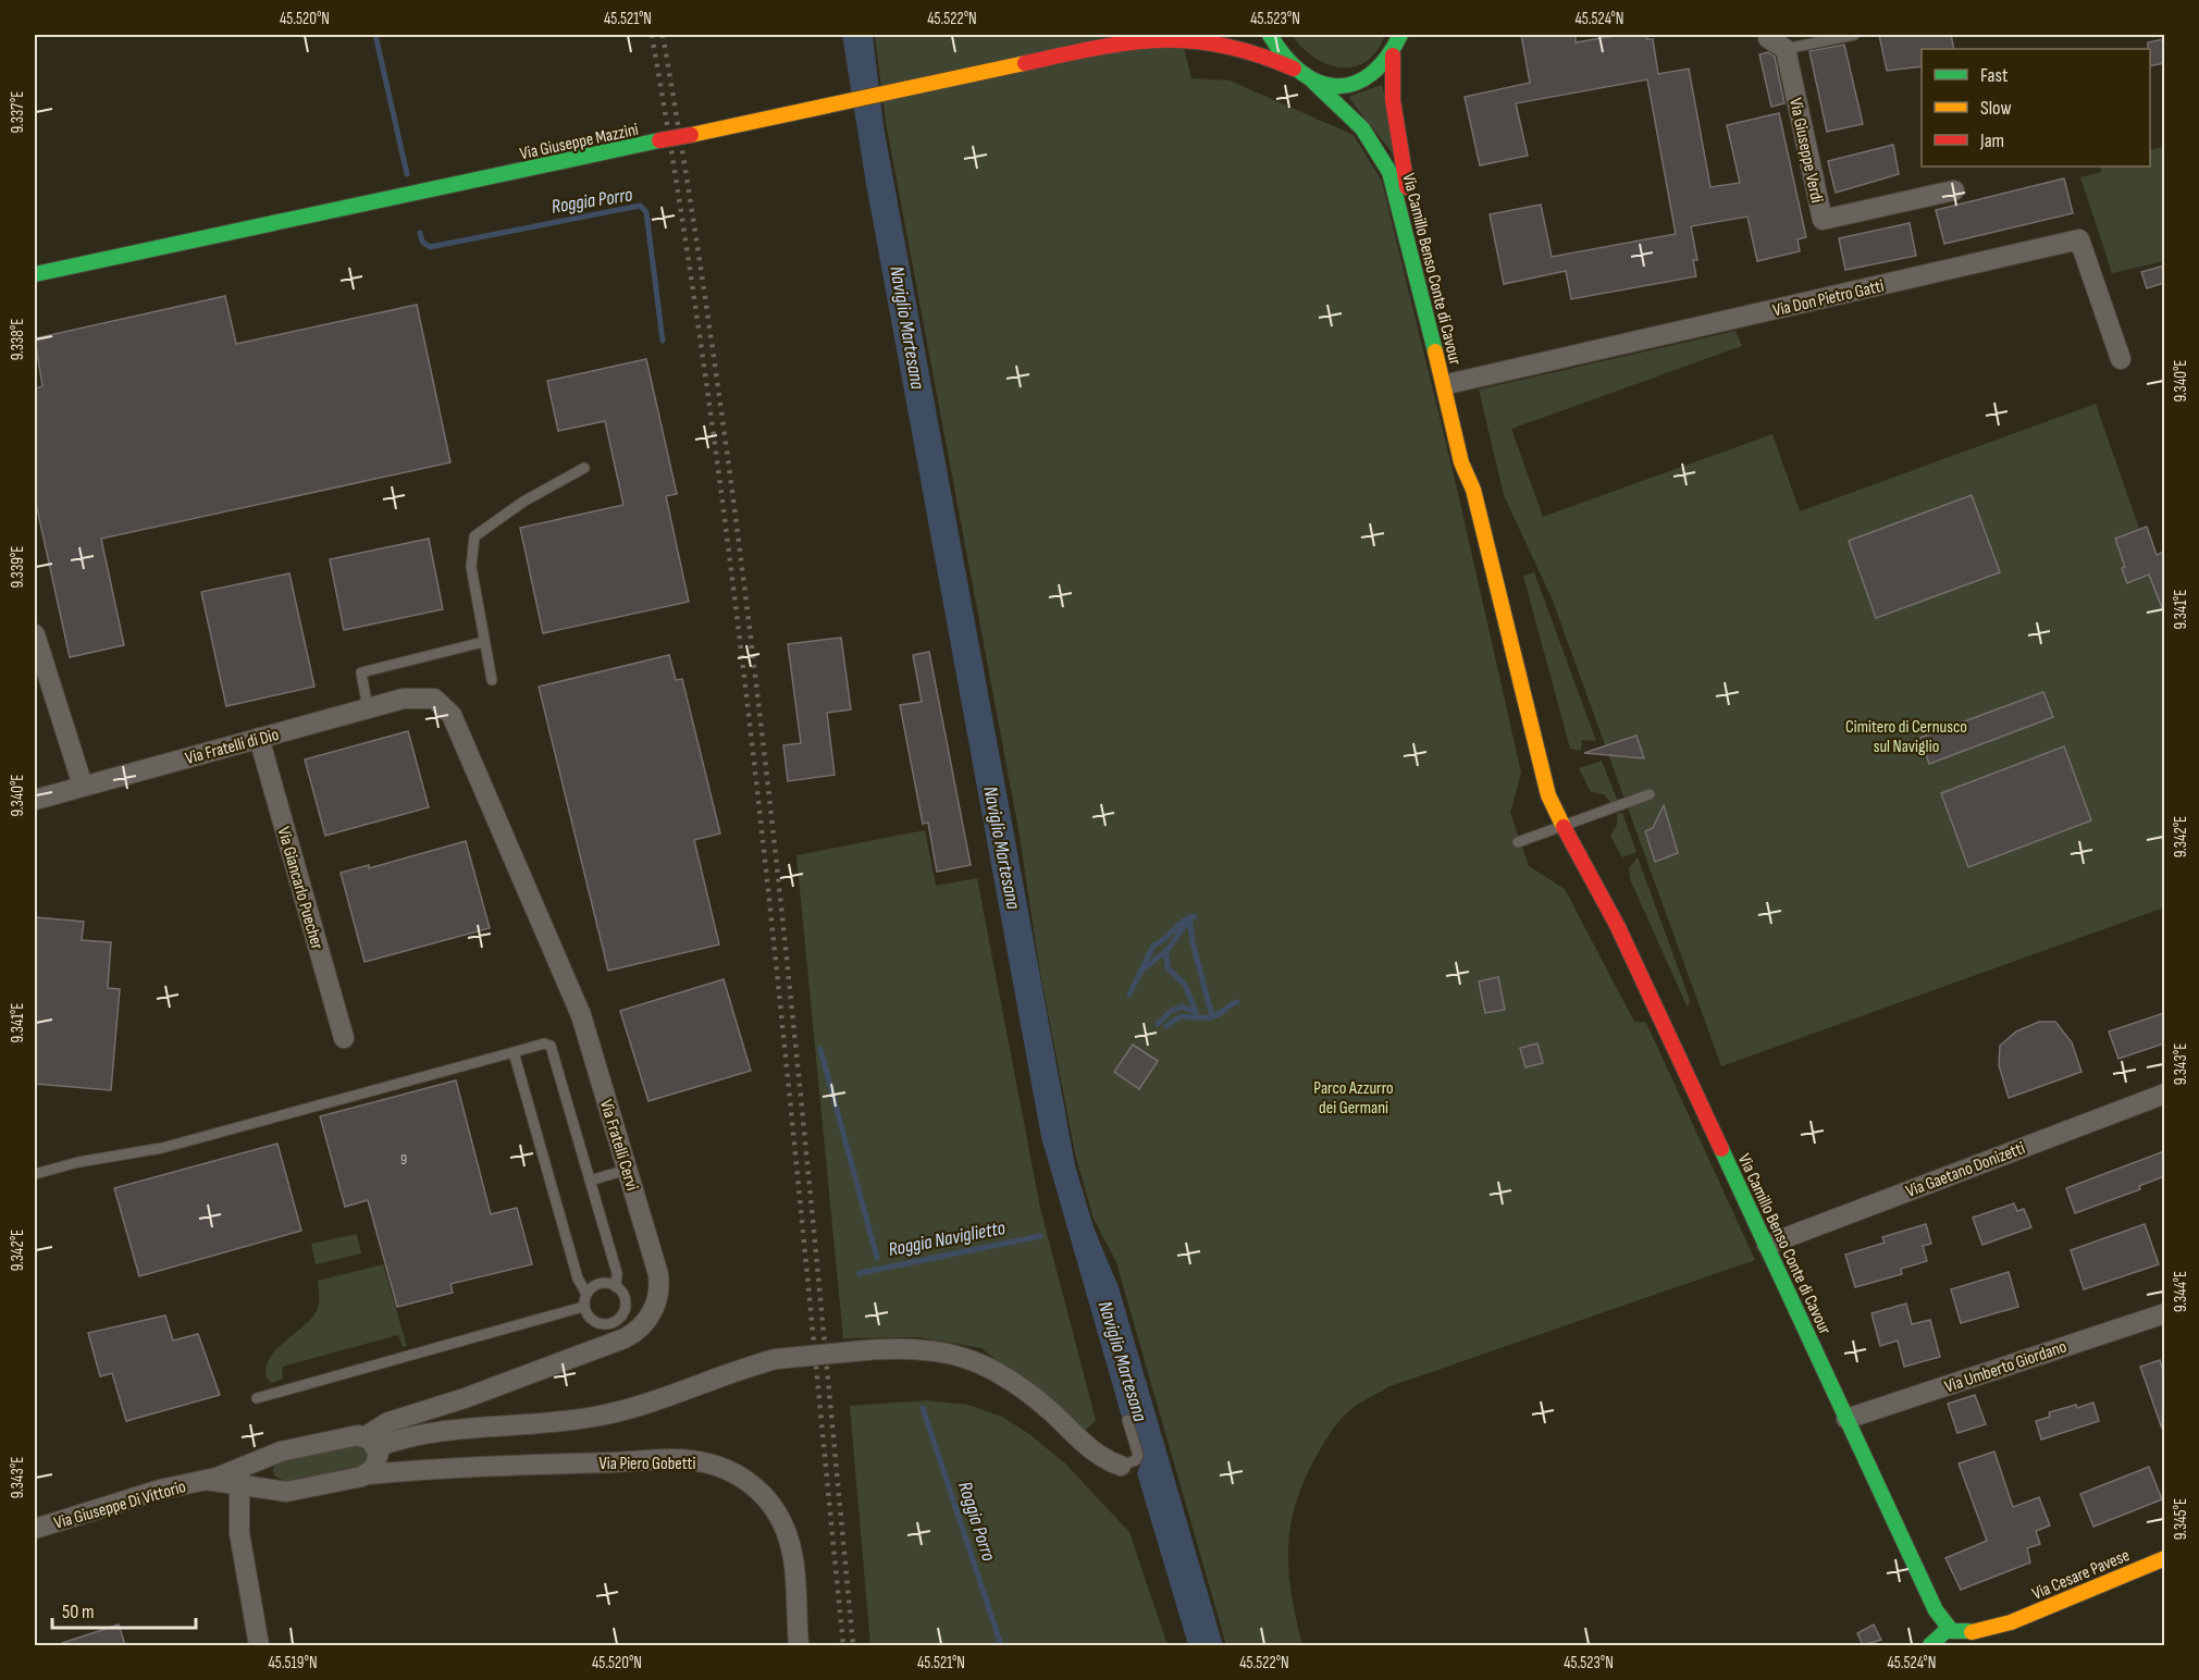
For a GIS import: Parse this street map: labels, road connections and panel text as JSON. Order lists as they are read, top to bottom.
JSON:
{
  "streets": {
    "street": [
      "Via Giuseppe Mazzini",
      "Via Giuseppe Verdi",
      "Via Camillo Benso Conte di Cavour",
      "Via Don Pietro Gatti",
      "Via Fratelli di Dio",
      "Via Giancarlo Puecher",
      "Via Fratelli Cervi",
      "Via Gaetano Donizetti",
      "Via Umberto Giordano",
      "Via Piero Gobetti",
      "Via Giuseppe Di Vittorio",
      "Via Cesare Pavese"
    ]
  },
  "crossings": [
    ["Via Giuseppe Mazzini", "Via Camillo Benso Conte di Cavour"],
    ["Via Camillo Benso Conte di Cavour", "Via Don Pietro Gatti"],
    ["Via Camillo Benso Conte di Cavour", "Via Gaetano Donizetti"],
    ["Via Camillo Benso Conte di Cavour", "Via Umberto Giordano"],
    ["Via Fratelli di Dio", "Via Giancarlo Puecher"],
    ["Via Fratelli di Dio", "Via Fratelli Cervi"],
    ["Via Fratelli Cervi", "Via Piero Gobetti"],
    ["Via Fratelli Cervi", "Via Giuseppe Di Vittorio"],
    ["Via Piero Gobetti", "Via Giuseppe Di Vittorio"]
  ],
  "water": ["Roggia Porro", "Naviglio Martesana", "Roggia Naviglietto"],
  "parks": ["Cimitero di Cernusco sul Naviglio", "Parco Azzurro dei Germani"],
  "house_numbers": ["9"],
  "legend": ["Fast", "Slow", "Jam"],
  "scale_bar": "50 m",
  "coordinates": [
    "45.520°N",
    "45.521°N",
    "45.522°N",
    "45.523°N",
    "45.524°N",
    "9.337°E",
    "9.338°E",
    "9.340°E",
    "9.339°E",
    "9.341°E",
    "9.342°E",
    "9.343°E",
    "9.344°E",
    "9.345°E",
    "45.519°N"
  ]
}
